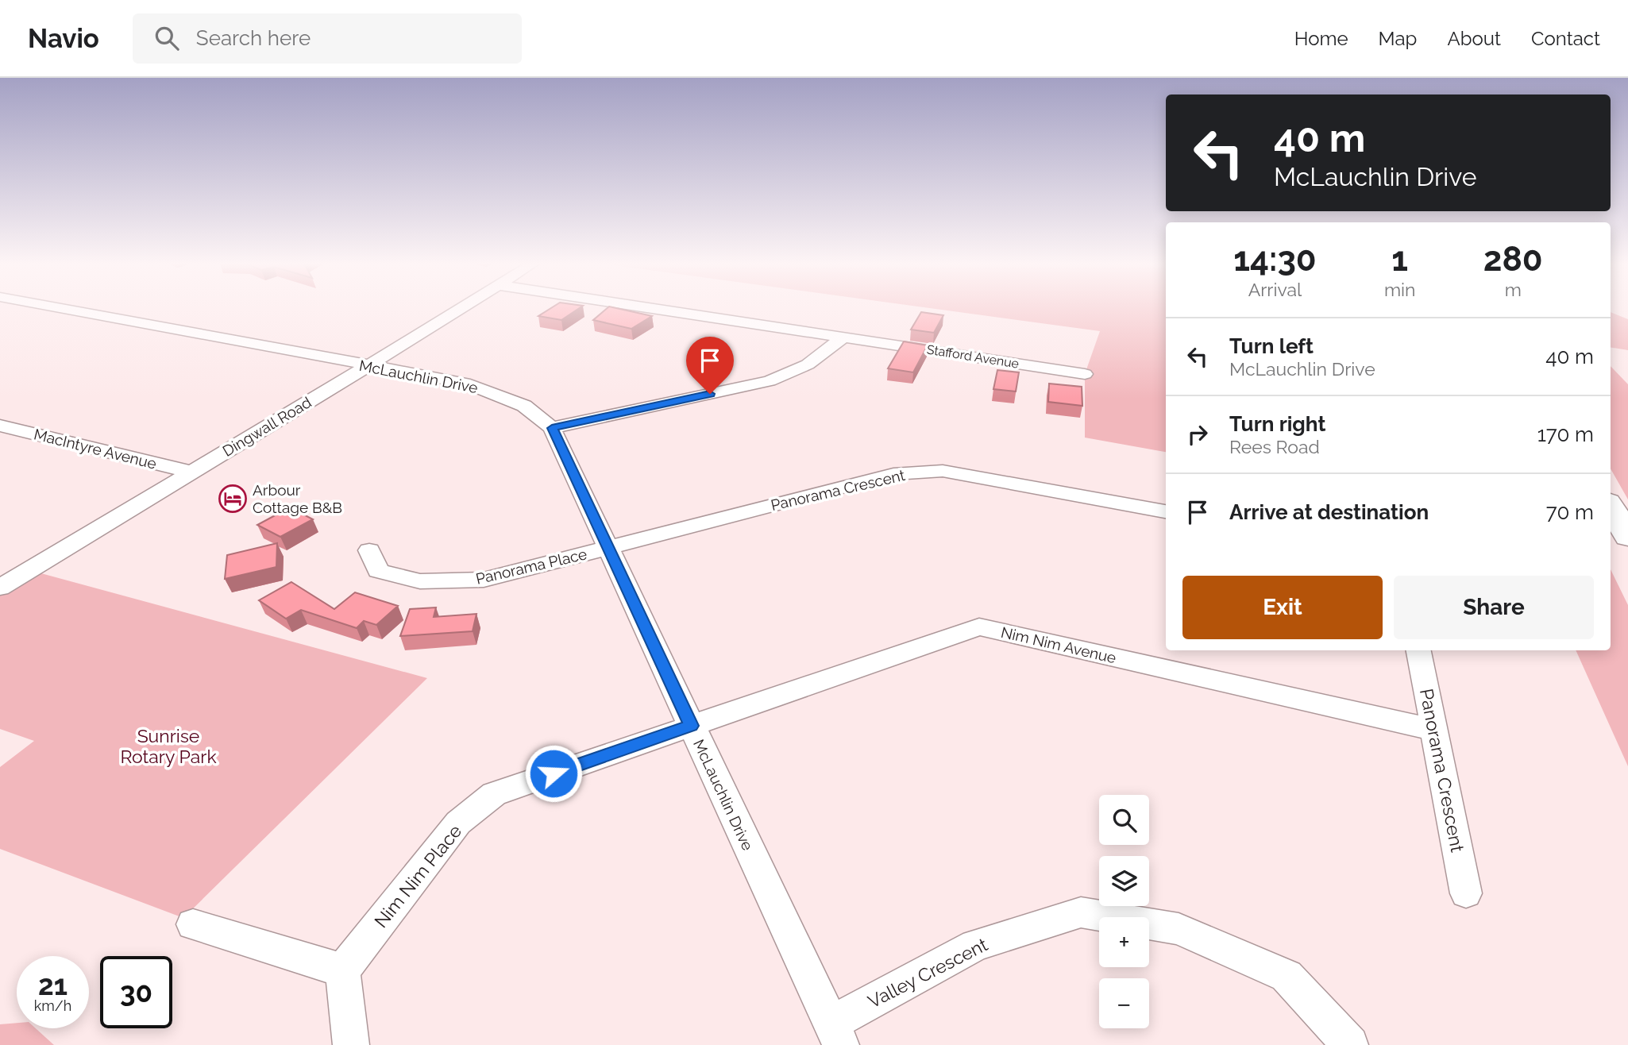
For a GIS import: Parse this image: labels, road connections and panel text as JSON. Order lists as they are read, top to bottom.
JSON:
{
  "streets": {
    "street": [
      "Stafford Avenue",
      "McLauchlin Drive",
      "Dingwall Road",
      "MacIntyre Avenue",
      "Panorama Crescent",
      "Panorama Place",
      "Nim Nim Avenue",
      "Nim Nim Place",
      "Valley Crescent"
    ]
  },
  "crossings": [
    ["McLauchlin Drive", "Dingwall Road"],
    ["McLauchlin Drive", "Panorama Crescent"],
    ["McLauchlin Drive", "Panorama Place"],
    ["McLauchlin Drive", "Nim Nim Avenue"],
    ["McLauchlin Drive", "Nim Nim Place"],
    ["McLauchlin Drive", "Valley Crescent"],
    ["Dingwall Road", "MacIntyre Avenue"],
    ["Panorama Crescent", "Panorama Place"],
    ["Panorama Crescent", "Nim Nim Avenue"],
    ["Nim Nim Avenue", "Nim Nim Place"]
  ],
  "parks": ["Sunrise Rotary Park"],
  "places": {
    "hotel": ["Arbour Cottage B&B"]
  },
  "page": {
    "header": "Navio",
    "search": "Search here",
    "nav": [
      "Home",
      "Map",
      "About",
      "Contact"
    ],
    "turn": ["40 m", "McLauchlin Drive"],
    "eta": [
      "14:30",
      "Arrival",
      "1",
      "min",
      "280",
      "m"
    ],
    "list": [
      {
        "name": "Turn left",
        "note": "McLauchlin Drive",
        "value": "40 m"
      },
      {
        "name": "Turn right",
        "note": "Rees Road",
        "value": "170 m"
      },
      {
        "name": "Arrive at destination",
        "value": "70 m"
      }
    ],
    "buttons": ["Exit", "Share"],
    "map_buttons": ["+", "−"],
    "speed": "21 km/h",
    "limit": "30"
  }
}
